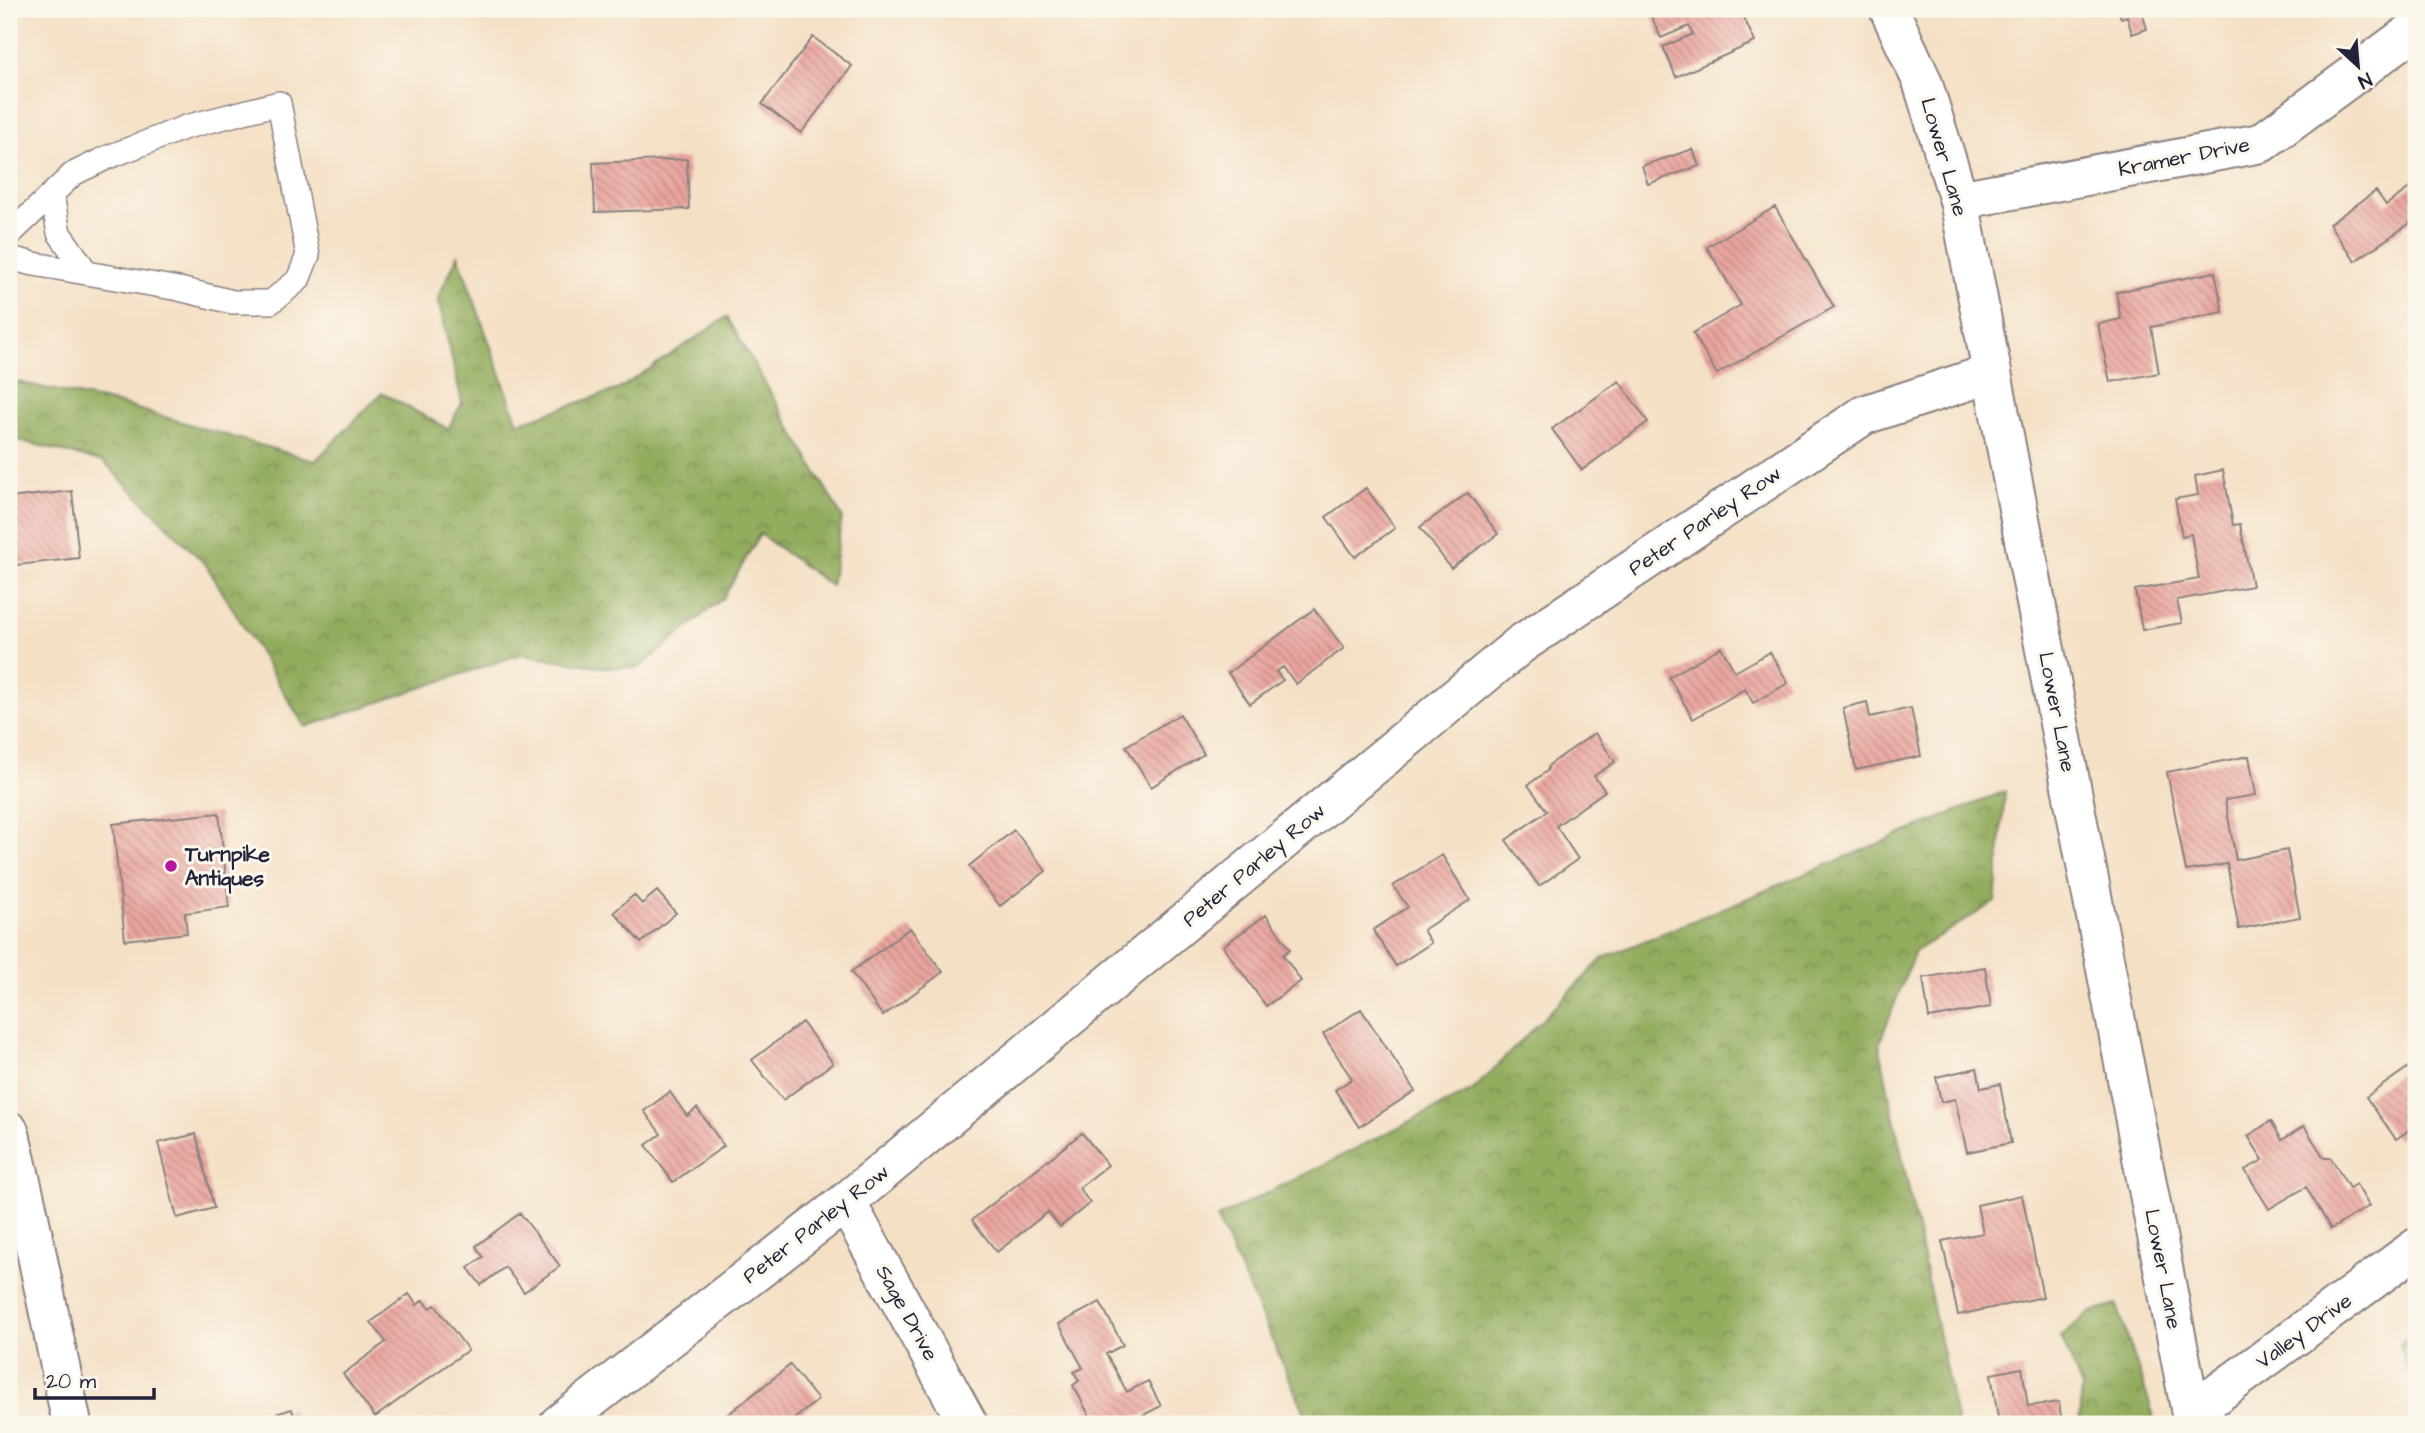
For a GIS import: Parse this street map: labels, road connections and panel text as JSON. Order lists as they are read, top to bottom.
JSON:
{
  "streets": {
    "street": [
      "Lower Lane",
      "Kramer Drive",
      "Peter Parley Row",
      "Sage Drive",
      "Valley Drive"
    ]
  },
  "crossings": [
    ["Lower Lane", "Kramer Drive"],
    ["Lower Lane", "Peter Parley Row"],
    ["Lower Lane", "Valley Drive"],
    ["Peter Parley Row", "Sage Drive"]
  ],
  "places": ["Turnpike Antiques"],
  "scale_bar": "20 m",
  "north": "bottom right"
}
